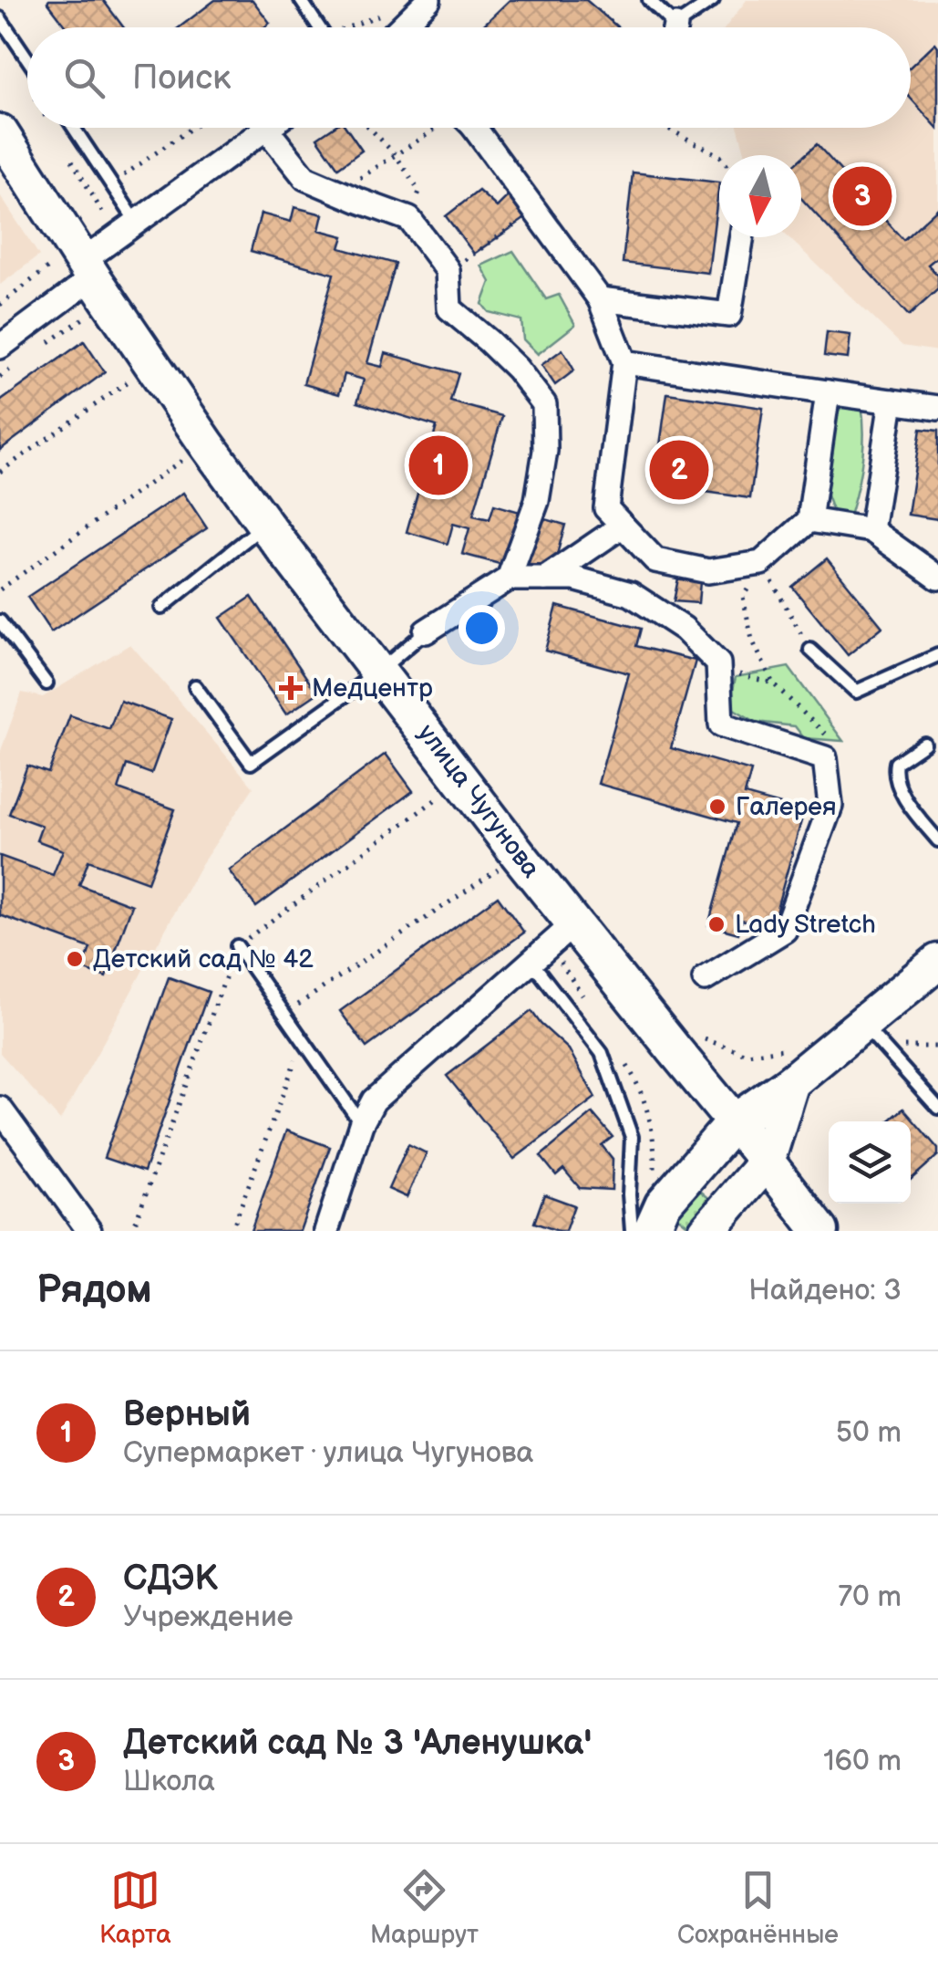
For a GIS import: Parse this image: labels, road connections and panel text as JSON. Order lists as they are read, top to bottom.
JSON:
{
  "streets": {
    "main road": ["улица Чугунова"]
  },
  "places": {
    "health": ["Медцентр"],
    "other": ["Галерея", "Lady Stretch", "Детский сад № 42"]
  },
  "north": "bottom",
  "page": {
    "search": "Поиск",
    "pins": ["3", "1", "2"],
    "heading": ["Рядом", "Найдено: 3"],
    "list": [
      {
        "mark": "1",
        "name": "Верный",
        "note": "Супермаркет · улица Чугунова",
        "value": "50 m"
      },
      {
        "mark": "2",
        "name": "СДЭК",
        "note": "Учреждение",
        "value": "70 m"
      },
      {
        "mark": "3",
        "name": "Детский сад № 3 'Аленушка'",
        "note": "Школа",
        "value": "160 m"
      }
    ],
    "nav": ["Карта", "Маршрут", "Сохранённые"]
  }
}
